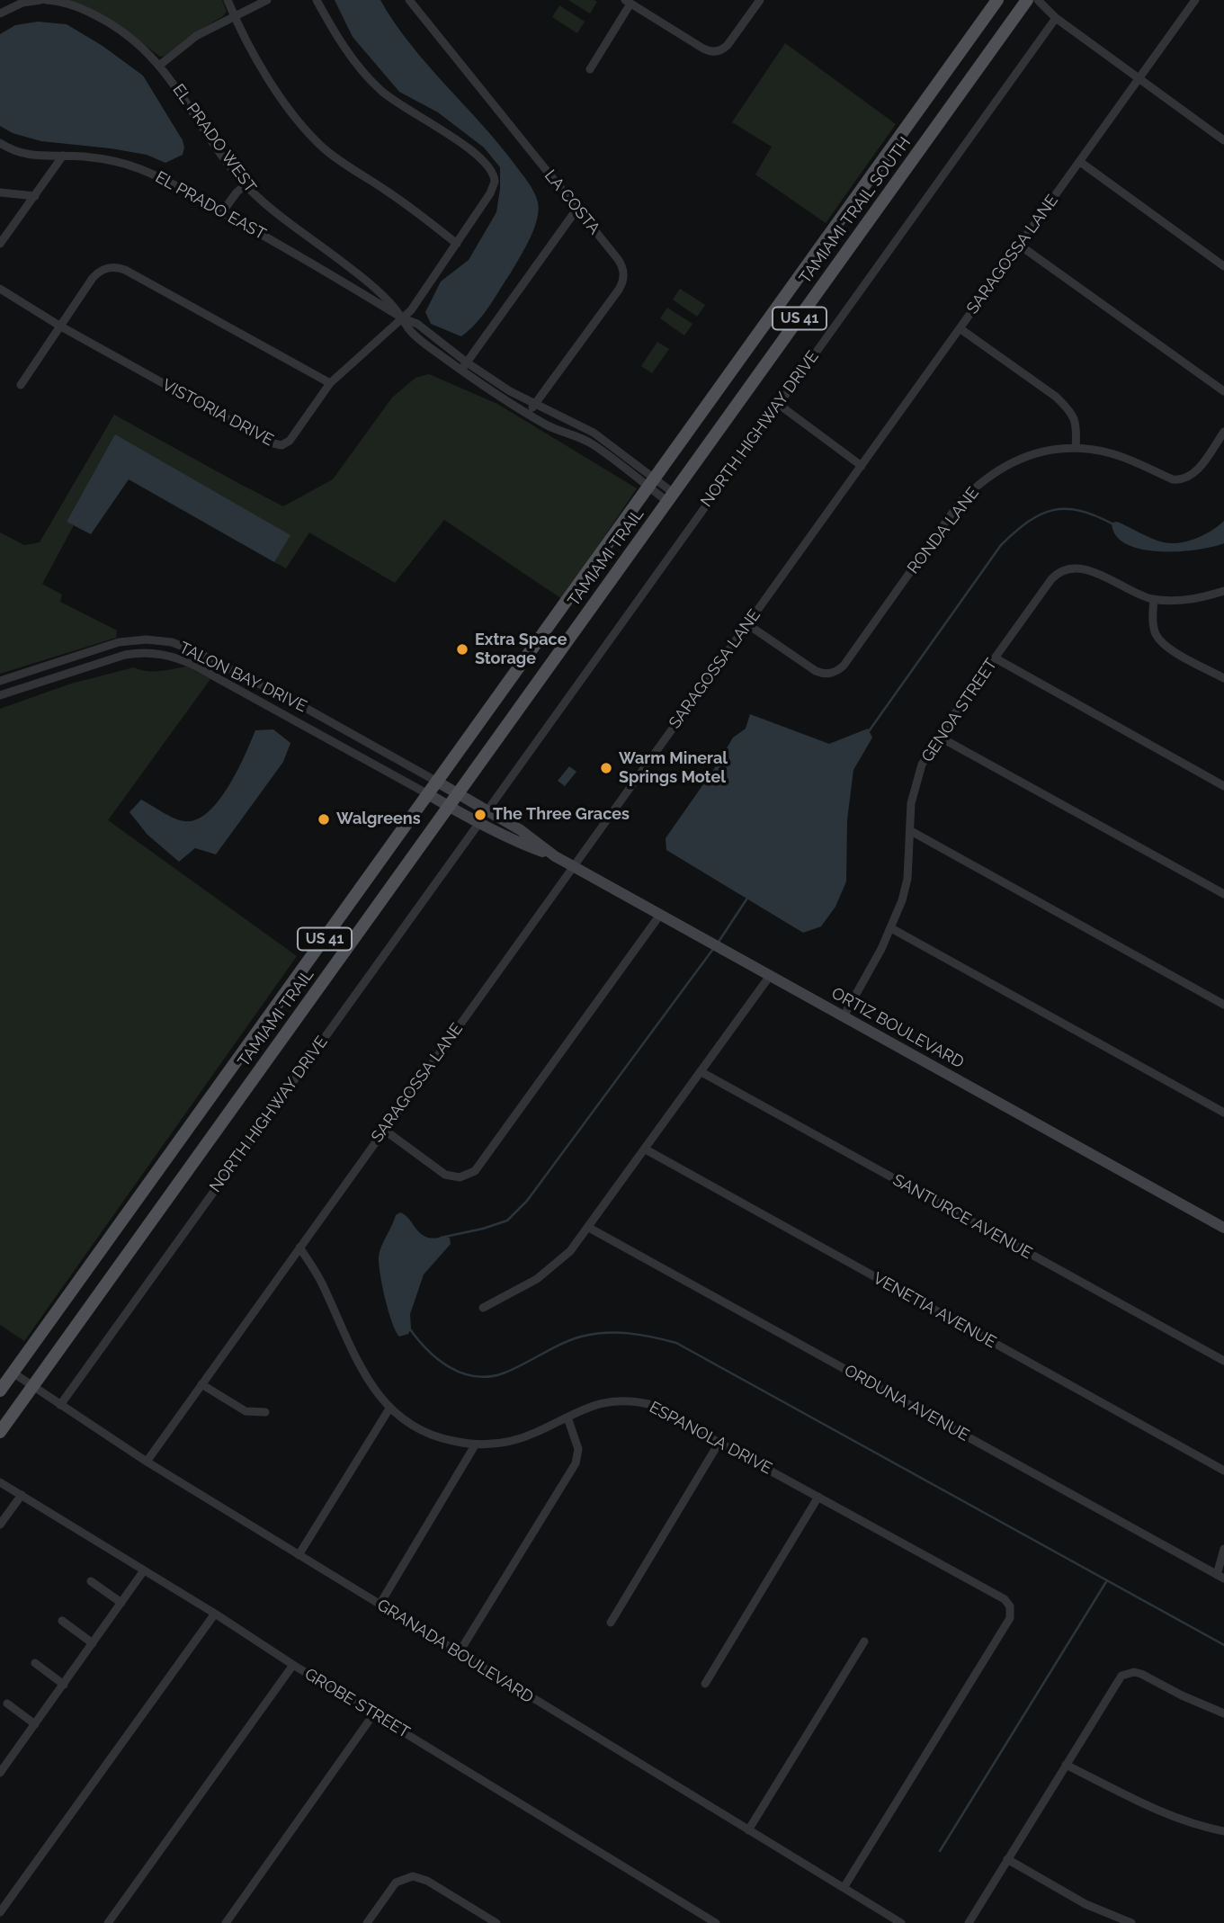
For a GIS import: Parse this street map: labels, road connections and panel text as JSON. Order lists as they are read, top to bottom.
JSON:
{
  "streets": {
    "main road": ["TAMIAMI TRAIL SOUTH", "US 41", "TAMIAMI TRAIL"],
    "street": [
      "EL PRADO WEST",
      "LA COSTA",
      "EL PRADO EAST",
      "SARAGOSSA LANE",
      "VISTORIA DRIVE",
      "NORTH HIGHWAY DRIVE",
      "RONDA LANE",
      "TALON BAY DRIVE",
      "GENOA STREET",
      "ORTIZ BOULEVARD",
      "SANTURCE AVENUE",
      "VENETIA AVENUE",
      "ORDUNA AVENUE",
      "ESPANOLA DRIVE",
      "GRANADA BOULEVARD",
      "GROBE STREET"
    ]
  },
  "crossings": [
    ["EL PRADO WEST", "EL PRADO EAST"],
    ["EL PRADO WEST", "VISTORIA DRIVE"],
    ["EL PRADO EAST", "VISTORIA DRIVE"],
    ["TAMIAMI TRAIL SOUTH", "TAMIAMI TRAIL"],
    ["SARAGOSSA LANE", "RONDA LANE"],
    ["SARAGOSSA LANE", "ORTIZ BOULEVARD"],
    ["SARAGOSSA LANE", "ESPANOLA DRIVE"],
    ["SARAGOSSA LANE", "GRANADA BOULEVARD"],
    ["NORTH HIGHWAY DRIVE", "ORTIZ BOULEVARD"],
    ["NORTH HIGHWAY DRIVE", "GRANADA BOULEVARD"],
    ["TAMIAMI TRAIL", "TALON BAY DRIVE"],
    ["TAMIAMI TRAIL", "ORTIZ BOULEVARD"],
    ["TAMIAMI TRAIL", "GRANADA BOULEVARD"],
    ["TALON BAY DRIVE", "ORTIZ BOULEVARD"],
    ["GENOA STREET", "ORTIZ BOULEVARD"],
    ["ESPANOLA DRIVE", "GRANADA BOULEVARD"]
  ],
  "places": [
    "Extra Space Storage",
    "Warm Mineral Springs Motel",
    "The Three Graces",
    "Walgreens"
  ]
}
